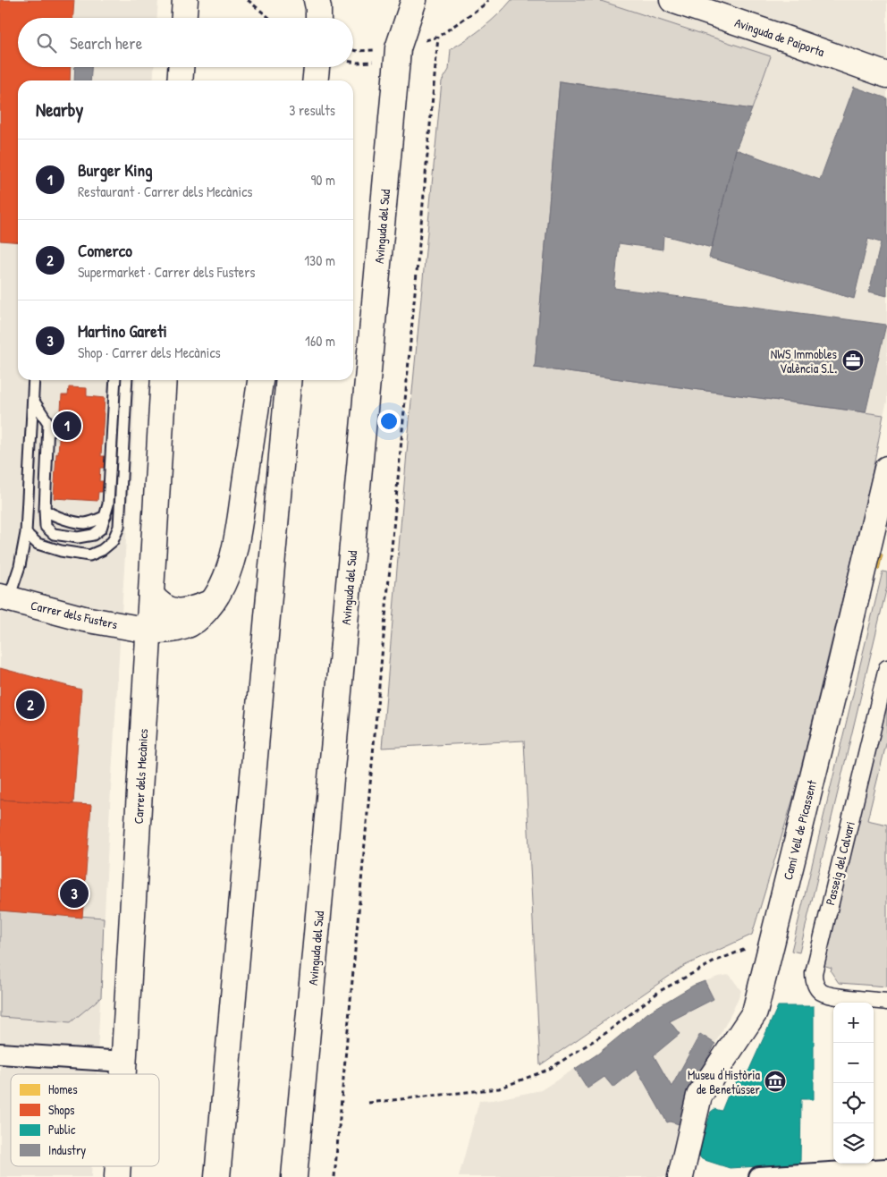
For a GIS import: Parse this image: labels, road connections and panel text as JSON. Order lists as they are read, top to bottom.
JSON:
{
  "streets": {
    "main road": [
      "Avinguda de Paiporta",
      "Avinguda del Sud",
      "Carrer dels Fusters",
      "Carrer dels Mecànics",
      "Camí Vell de Picassent"
    ],
    "street": ["Passeig del Calvari"]
  },
  "crossings": [
    ["Carrer dels Fusters", "Carrer dels Mecànics"]
  ],
  "places": {
    "office": ["NWS Immobles València S.L."],
    "museum": ["Museu d'Història de Benetússer"]
  },
  "legend": [
    "Homes",
    "Shops",
    "Public",
    "Industry"
  ],
  "page": {
    "search": "Search here",
    "heading": ["Nearby", "3 results"],
    "list": [
      {
        "mark": "1",
        "name": "Burger King",
        "note": "Restaurant · Carrer dels Mecànics",
        "value": "90 m"
      },
      {
        "mark": "2",
        "name": "Comerco",
        "note": "Supermarket · Carrer dels Fusters",
        "value": "130 m"
      },
      {
        "mark": "3",
        "name": "Martino Gareti",
        "note": "Shop · Carrer dels Mecànics",
        "value": "160 m"
      }
    ],
    "pins": ["1", "2", "3"],
    "map_buttons": ["+", "−"]
  }
}
